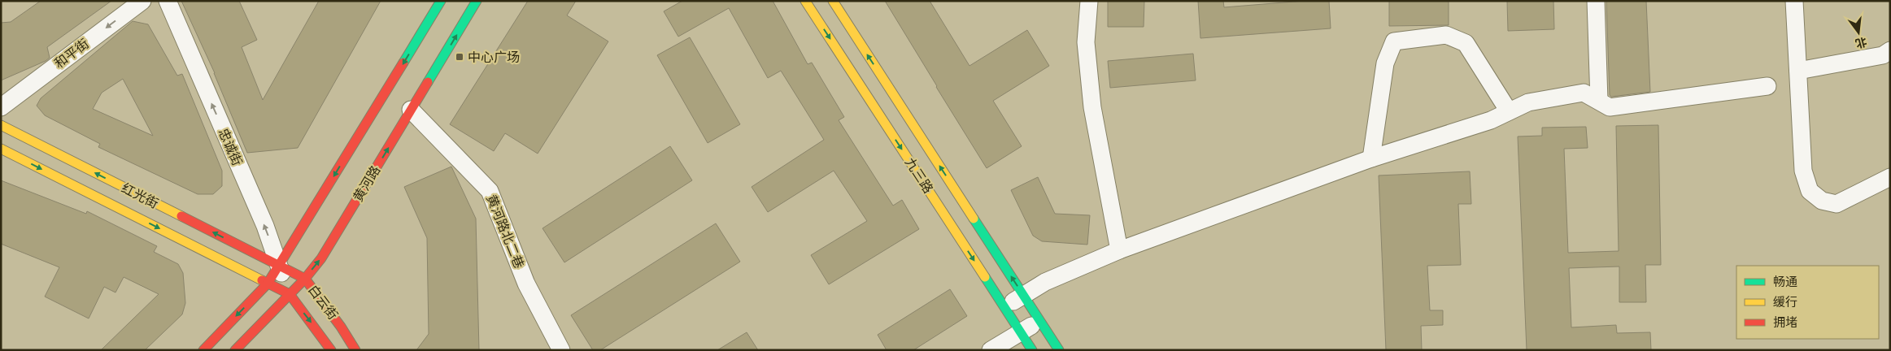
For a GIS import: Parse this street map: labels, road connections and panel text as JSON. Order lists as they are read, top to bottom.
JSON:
{
  "streets": {
    "main road": [
      "九三路",
      "黄河路",
      "红光街",
      "白云街"
    ],
    "street": ["和平街", "忠诚街", "黄河路北二巷"]
  },
  "crossings": [
    ["忠诚街", "黄河路"],
    ["忠诚街", "红光街"],
    ["忠诚街", "白云街"],
    ["黄河路", "黄河路北二巷"],
    ["黄河路", "白云街"],
    ["红光街", "白云街"]
  ],
  "one_way": ["和平街", "忠诚街"],
  "places": {
    "transit": ["中心广场"]
  },
  "legend": ["畅通", "缓行", "拥堵"],
  "north": "bottom"
}
